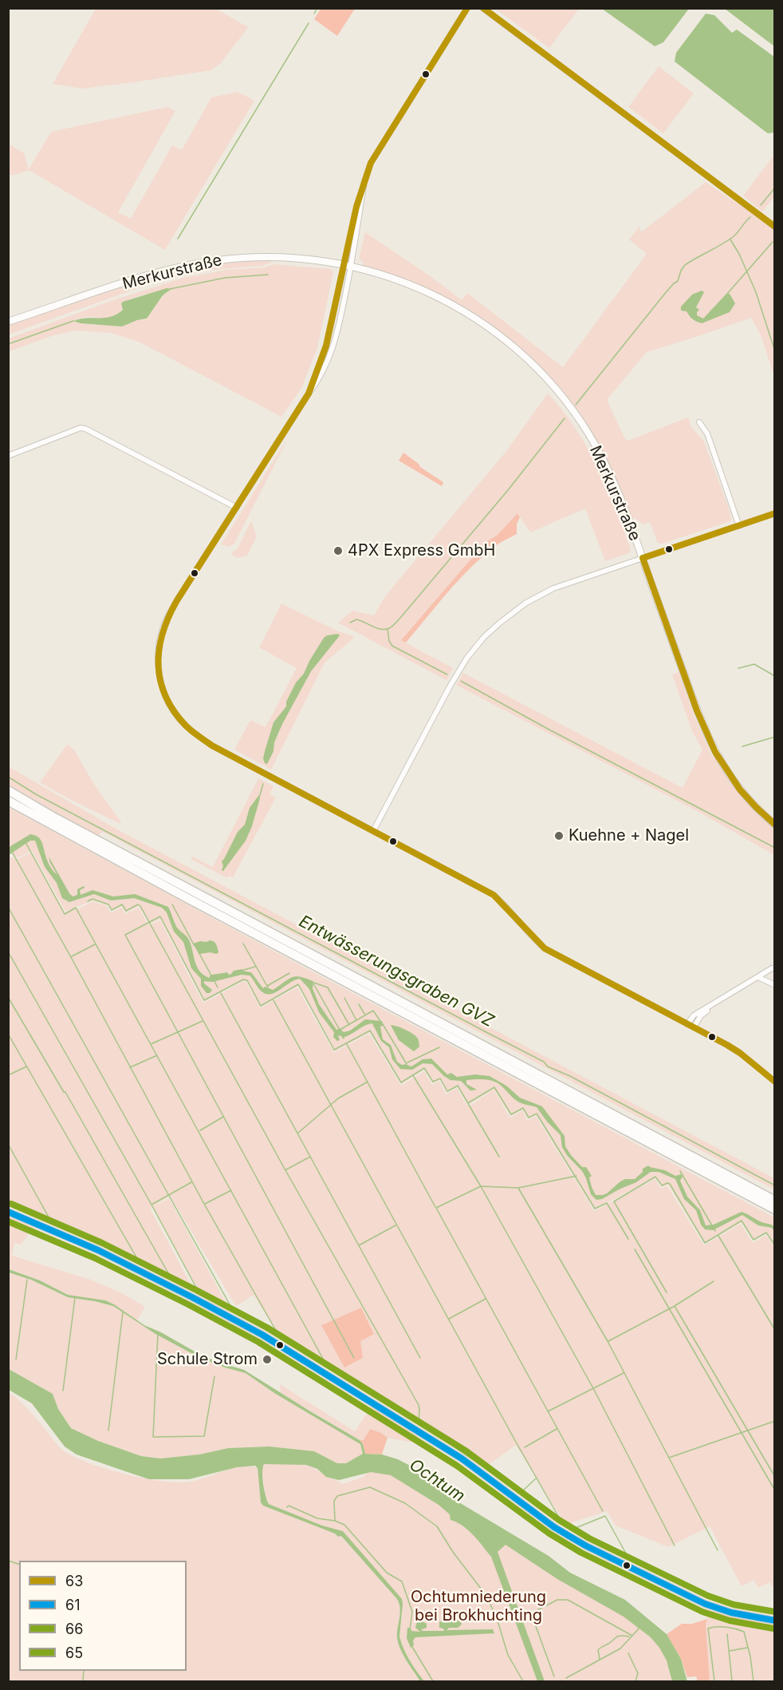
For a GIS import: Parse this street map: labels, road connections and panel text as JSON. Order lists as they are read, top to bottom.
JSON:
{
  "streets": {
    "street": ["Merkurstraße"]
  },
  "water": ["Entwässerungsgraben GVZ", "Ochtum"],
  "parks": ["Ochtumniederung bei Brokhuchting"],
  "places": ["4PX Express GmbH", "Kuehne + Nagel", "Schule Strom"],
  "lines": [
    "transit line 63",
    "transit line 65",
    "transit line 61",
    "transit line 66"
  ],
  "legend": [
    "63",
    "61",
    "66",
    "65"
  ]
}
